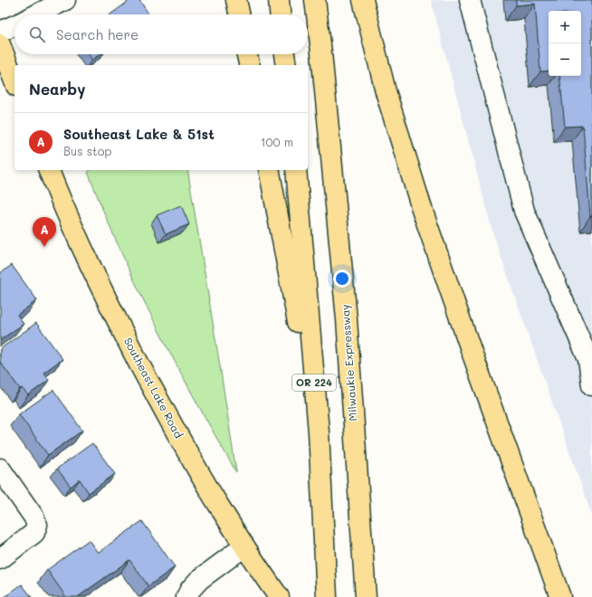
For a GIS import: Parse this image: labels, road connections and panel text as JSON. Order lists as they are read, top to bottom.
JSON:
{
  "streets": {
    "main road": ["Milwaukie Expressway", "OR 224", "Southeast Lake Road"]
  },
  "page": {
    "map_buttons": ["+", "−"],
    "search": "Search here",
    "heading": "Nearby",
    "list": [
      {
        "mark": "A",
        "name": "Southeast Lake & 51st",
        "note": "Bus stop",
        "value": "100 m"
      }
    ],
    "pins": "A"
  }
}
